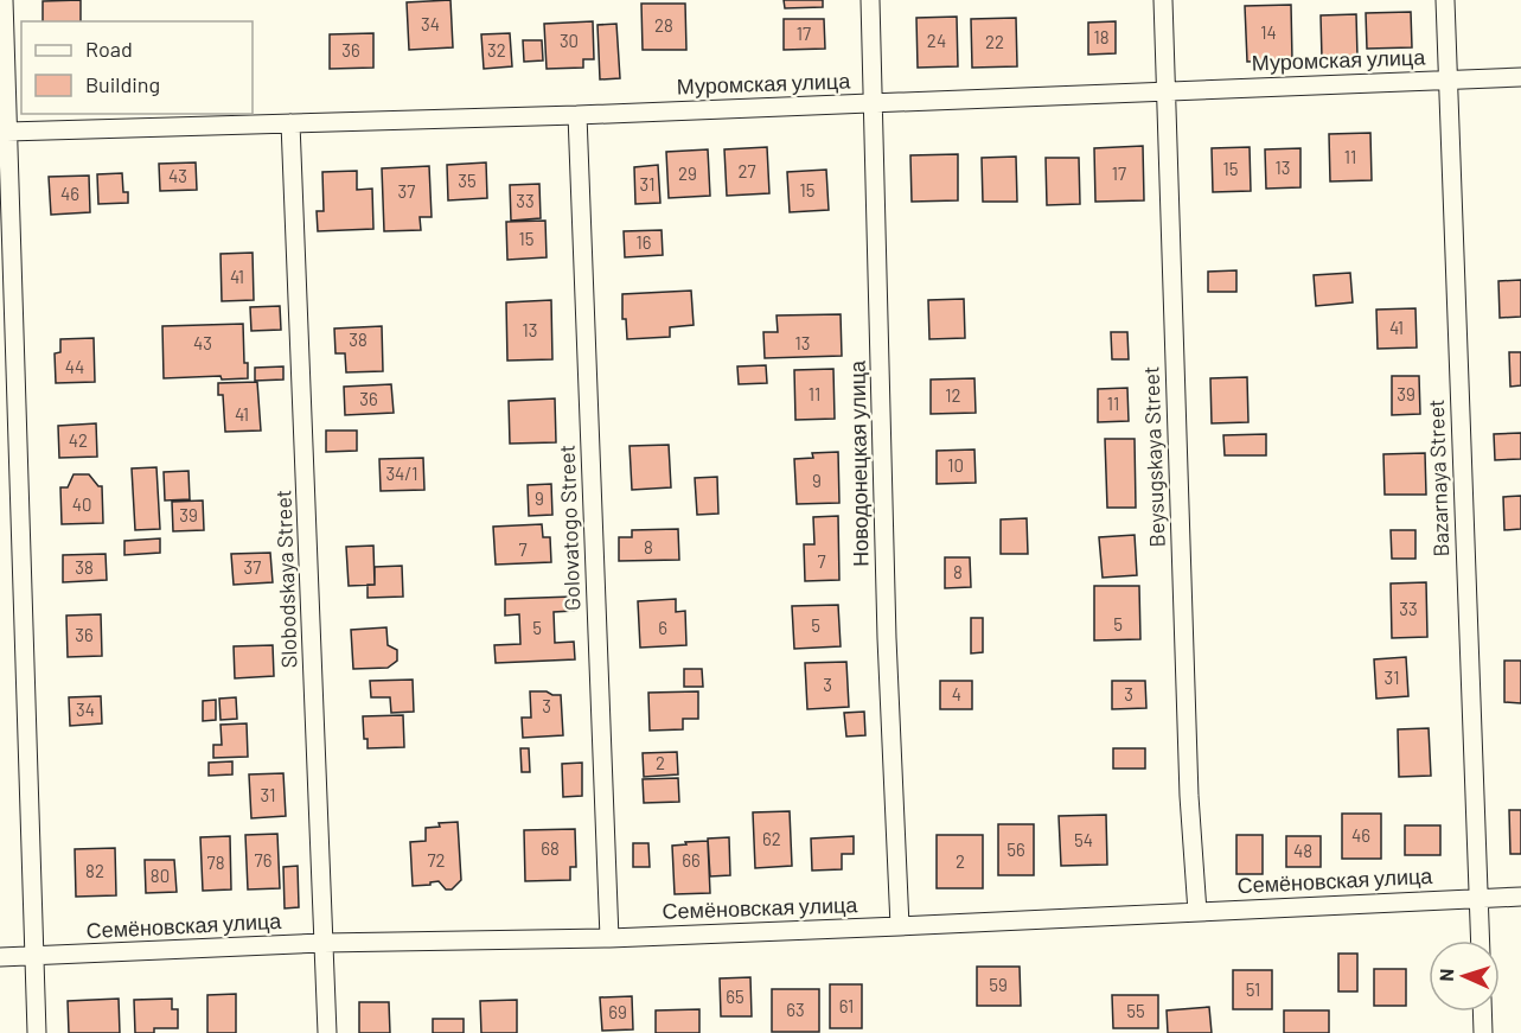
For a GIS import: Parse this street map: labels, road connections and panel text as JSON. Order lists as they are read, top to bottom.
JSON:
{
  "streets": {
    "street": [
      "Муромская улица",
      "Beysugskaya Street",
      "Новодонецкая улица",
      "Bazarnaya Street",
      "Golovatogo Street",
      "Slobodskaya Street",
      "Семёновская улица"
    ]
  },
  "crossings": [
    ["Муромская улица", "Beysugskaya Street"],
    ["Муромская улица", "Новодонецкая улица"],
    ["Муромская улица", "Bazarnaya Street"],
    ["Муромская улица", "Golovatogo Street"],
    ["Муромская улица", "Slobodskaya Street"],
    ["Beysugskaya Street", "Семёновская улица"],
    ["Новодонецкая улица", "Семёновская улица"],
    ["Bazarnaya Street", "Семёновская улица"],
    ["Golovatogo Street", "Семёновская улица"],
    ["Slobodskaya Street", "Семёновская улица"]
  ],
  "house_numbers": [
    "34",
    "28",
    "14",
    "17",
    "18",
    "30",
    "24",
    "22",
    "36",
    "32",
    "11",
    "13",
    "15",
    "27",
    "29",
    "17",
    "43",
    "35",
    "31",
    "15",
    "37",
    "46",
    "33",
    "15",
    "16",
    "41",
    "41",
    "13",
    "38",
    "43",
    "13",
    "44",
    "11",
    "39",
    "12",
    "36",
    "11",
    "41",
    "42",
    "10",
    "34/1",
    "9",
    "9",
    "40",
    "39",
    "8",
    "7",
    "7",
    "38",
    "37",
    "8",
    "33",
    "5",
    "5",
    "5",
    "6",
    "36",
    "31",
    "3",
    "4",
    "3",
    "3",
    "34",
    "2",
    "31",
    "46",
    "62",
    "54",
    "68",
    "56",
    "48",
    "76",
    "72",
    "66",
    "2",
    "78",
    "82",
    "80",
    "59",
    "51",
    "65",
    "61",
    "63",
    "55",
    "69"
  ],
  "legend": ["Road", "Building"],
  "north": "left"
}
